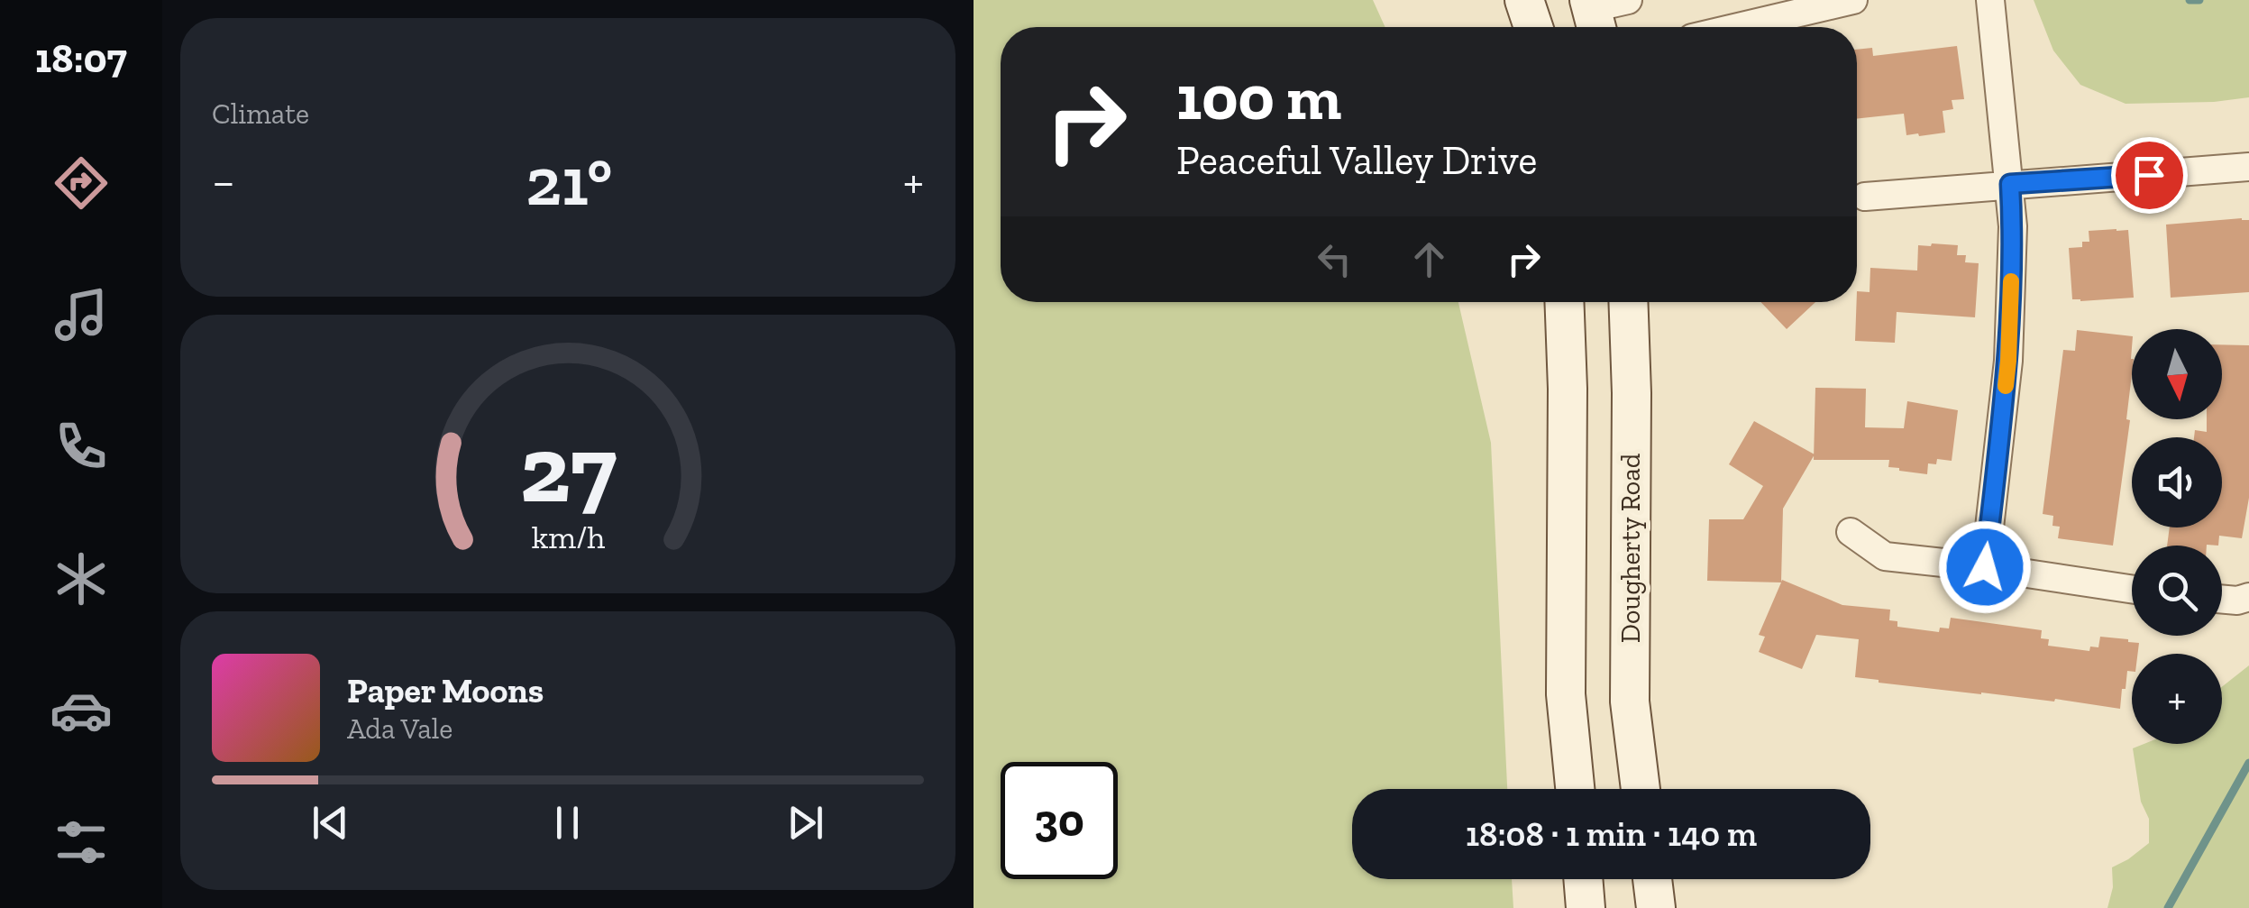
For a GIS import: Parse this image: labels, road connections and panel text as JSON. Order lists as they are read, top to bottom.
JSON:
{
  "streets": {
    "main road": ["Dougherty Road"]
  },
  "north": "bottom",
  "page": {
    "tabs": "18:07",
    "tile": "Climate",
    "turn": ["100 m", "Peaceful Valley Drive"],
    "heat": ["−", "21°", "+"],
    "map_buttons": "+",
    "song": ["Paper Moons", "Ada Vale"],
    "limit": "30",
    "trip": "18:08 · 1 min · 140 m",
    "gauge": ["27", "km/h"]
  }
}
